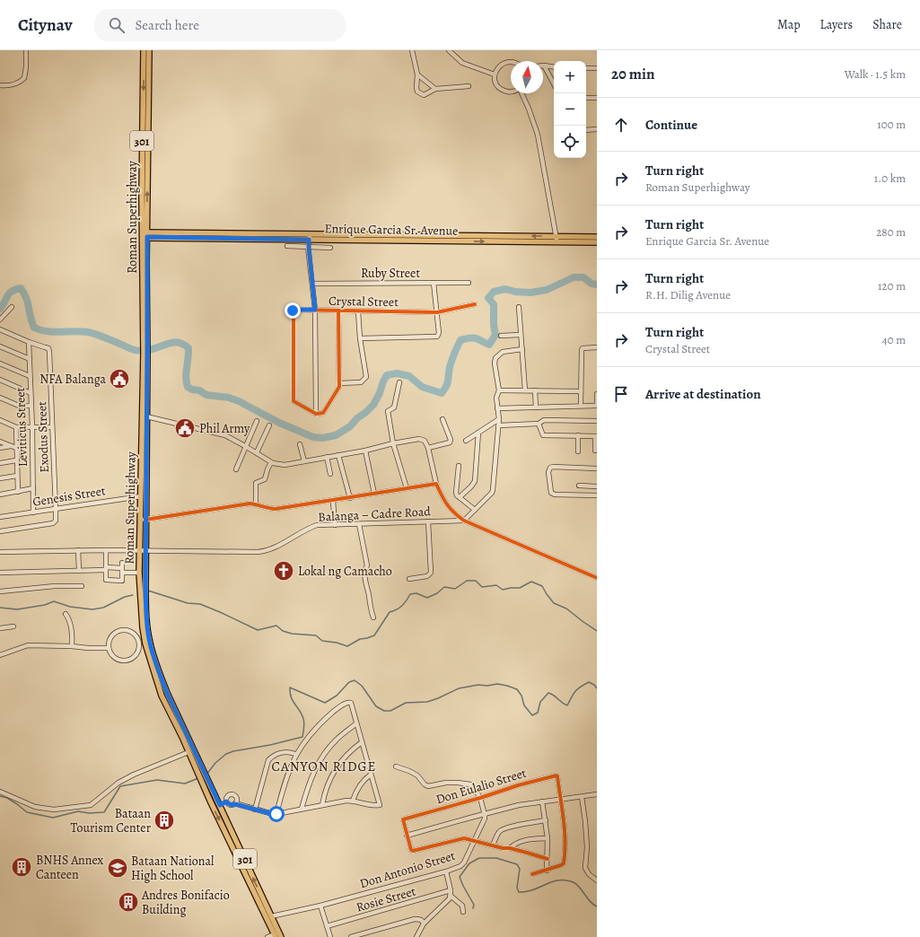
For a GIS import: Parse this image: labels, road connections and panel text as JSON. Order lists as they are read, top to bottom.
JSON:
{
  "streets": {
    "main road": ["301", "Roman Superhighway", "Enrique Garcia Sr. Avenue"],
    "street": [
      "Ruby Street",
      "Crystal Street",
      "Leviticus Street",
      "Exodus Street",
      "Genesis Street",
      "Balanga – Cadre Road",
      "Don Eulalio Street",
      "Don Antonio Street",
      "Rosie Street"
    ]
  },
  "crossings": [
    ["Roman Superhighway", "Enrique Garcia Sr. Avenue"],
    ["Roman Superhighway", "Genesis Street"],
    ["Roman Superhighway", "Balanga – Cadre Road"],
    ["Roman Superhighway", "Don Antonio Street"],
    ["Leviticus Street", "Exodus Street"],
    ["Leviticus Street", "Genesis Street"],
    ["Exodus Street", "Genesis Street"],
    ["Don Eulalio Street", "Don Antonio Street"]
  ],
  "districts": ["CANYON RIDGE"],
  "places": {
    "public building": ["NFA Balanga", "Phil Army"],
    "church": ["Lokal ng Camacho"],
    "building": ["Bataan Tourism Center", "BNHS Annex Canteen", "Andres Bonifacio Building"],
    "school or university": ["Bataan National High School"]
  },
  "north": "top",
  "page": {
    "header": "Citynav",
    "search": "Search here",
    "nav": ["Map", "Layers", "Share"],
    "heading": ["20 min", "Walk · 1.5 km"],
    "map_buttons": ["+", "−"],
    "list": [
      ["Continue", "100 m"],
      ["Turn right", "Roman Superhighway", "1.0 km"],
      ["Turn right", "Enrique Garcia Sr. Avenue", "280 m"],
      ["Turn right", "R.H. Dilig Avenue", "120 m"],
      ["Turn right", "Crystal Street", "40 m"],
      "Arrive at destination"
    ]
  }
}
